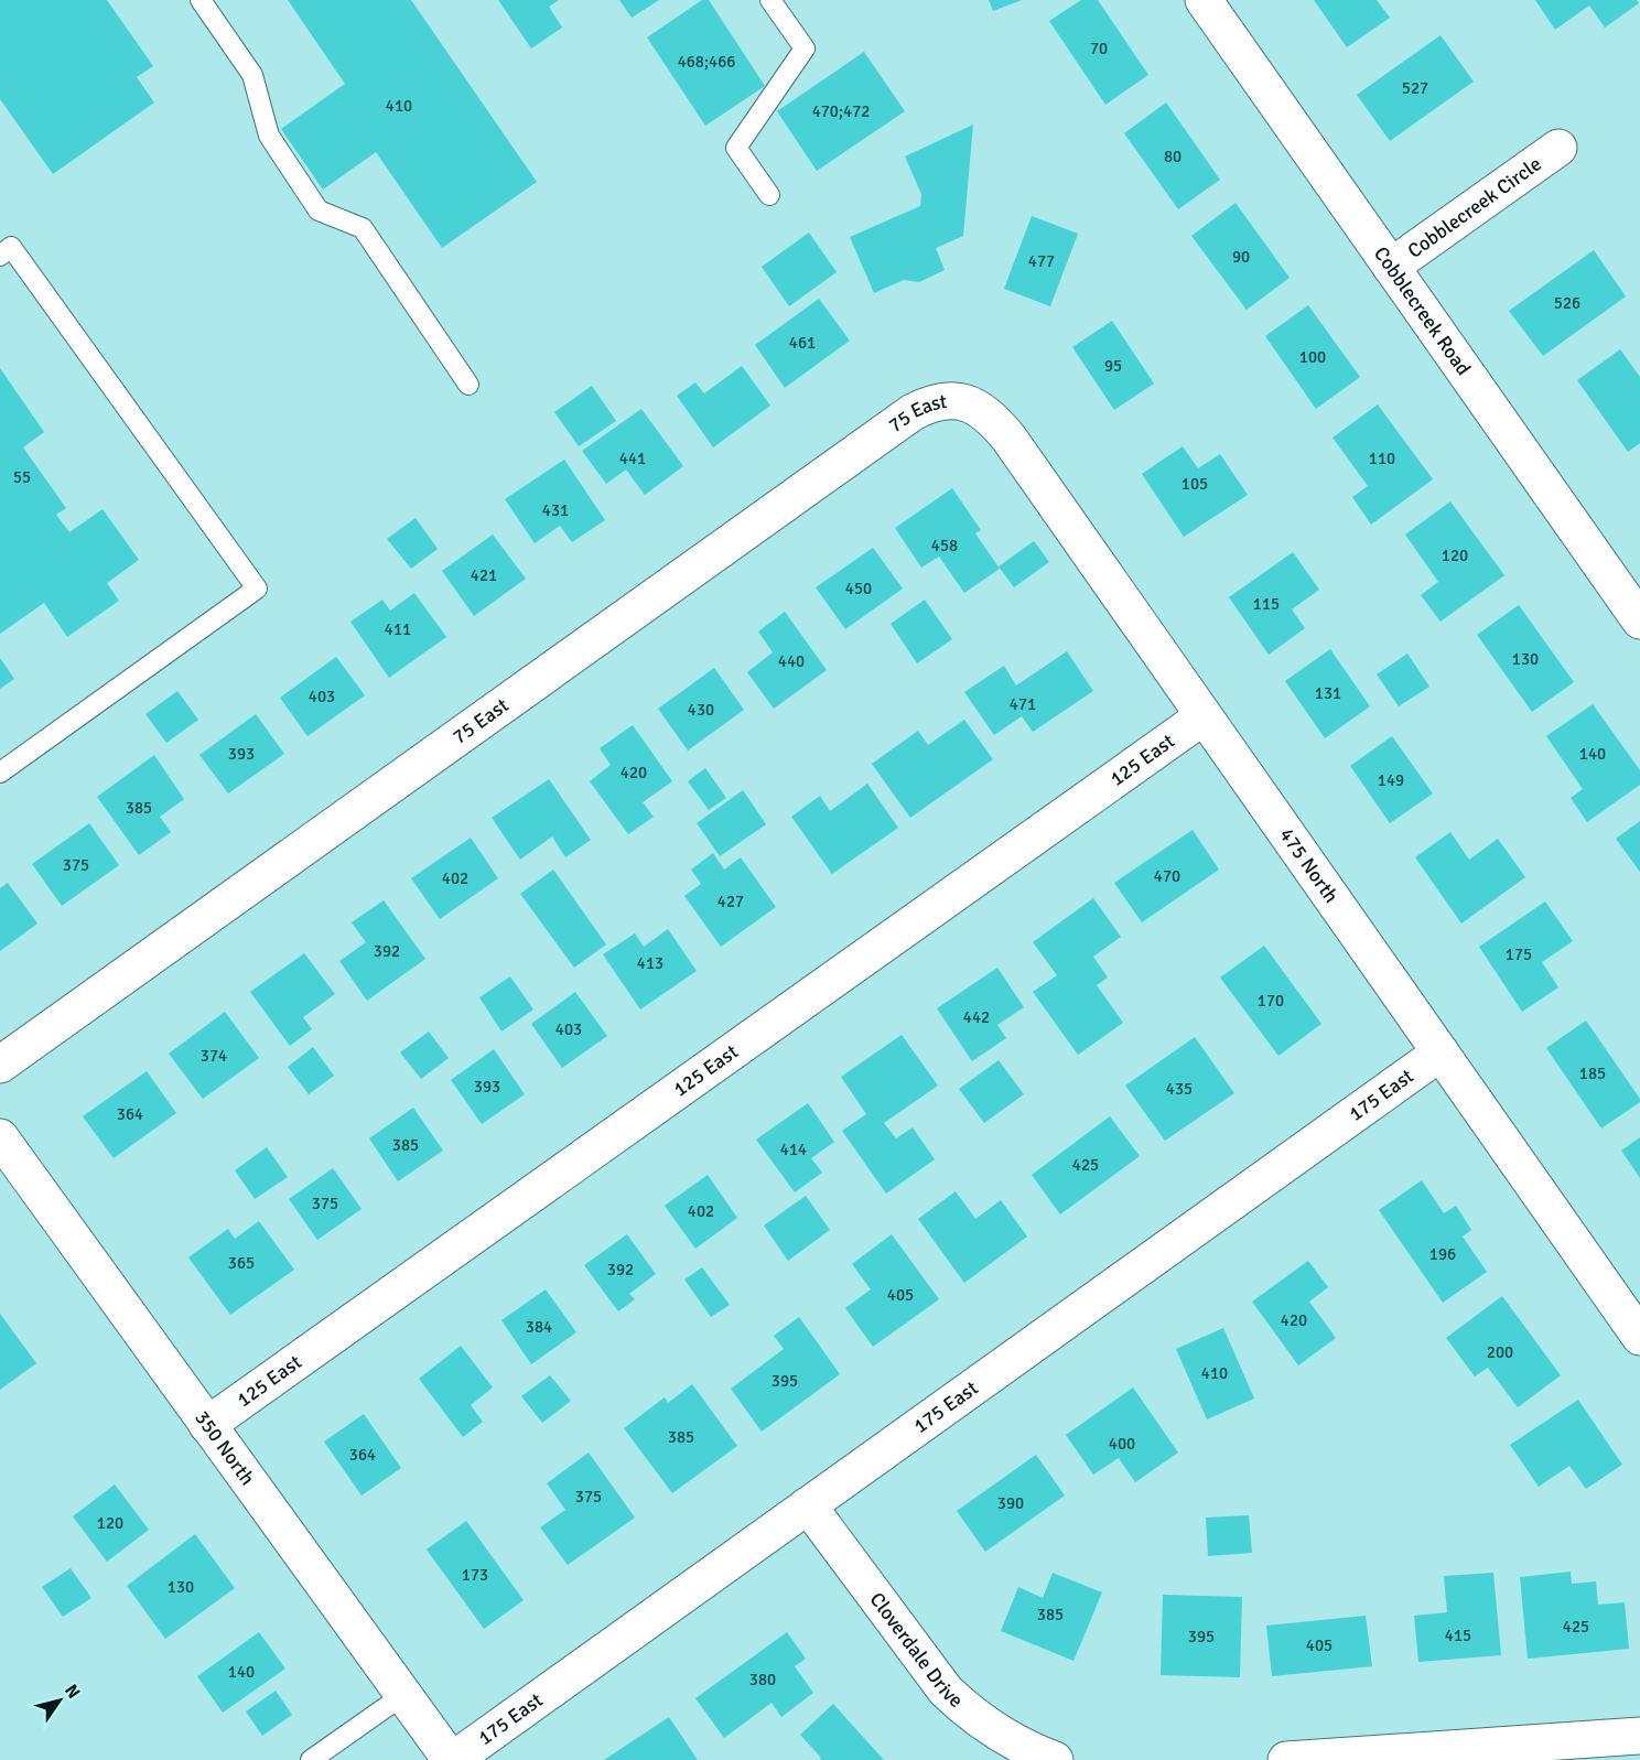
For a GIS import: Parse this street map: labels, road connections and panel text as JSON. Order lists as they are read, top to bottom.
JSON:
{
  "streets": {
    "street": [
      "Cobblecreek Circle",
      "Cobblecreek Road",
      "75 East",
      "125 East",
      "475 North",
      "175 East",
      "350 North",
      "Cloverdale Drive"
    ]
  },
  "crossings": [
    ["Cobblecreek Circle", "Cobblecreek Road"],
    ["75 East", "475 North"],
    ["125 East", "475 North"],
    ["125 East", "350 North"],
    ["475 North", "175 East"],
    ["175 East", "350 North"],
    ["175 East", "Cloverdale Drive"]
  ],
  "house_numbers": [
    "70",
    "468;466",
    "527",
    "410",
    "470;472",
    "80",
    "90",
    "477",
    "526",
    "461",
    "100",
    "95",
    "441",
    "110",
    "55",
    "105",
    "431",
    "458",
    "120",
    "421",
    "450",
    "115",
    "411",
    "130",
    "440",
    "131",
    "403",
    "471",
    "430",
    "393",
    "140",
    "420",
    "149",
    "385",
    "375",
    "470",
    "402",
    "427",
    "392",
    "175",
    "413",
    "170",
    "442",
    "403",
    "374",
    "185",
    "393",
    "435",
    "364",
    "385",
    "414",
    "425",
    "375",
    "402",
    "196",
    "365",
    "392",
    "405",
    "420",
    "384",
    "200",
    "410",
    "395",
    "385",
    "400",
    "364",
    "375",
    "390",
    "120",
    "173",
    "130",
    "385",
    "425",
    "415",
    "395",
    "405",
    "140",
    "380"
  ],
  "north": "top right"
}
